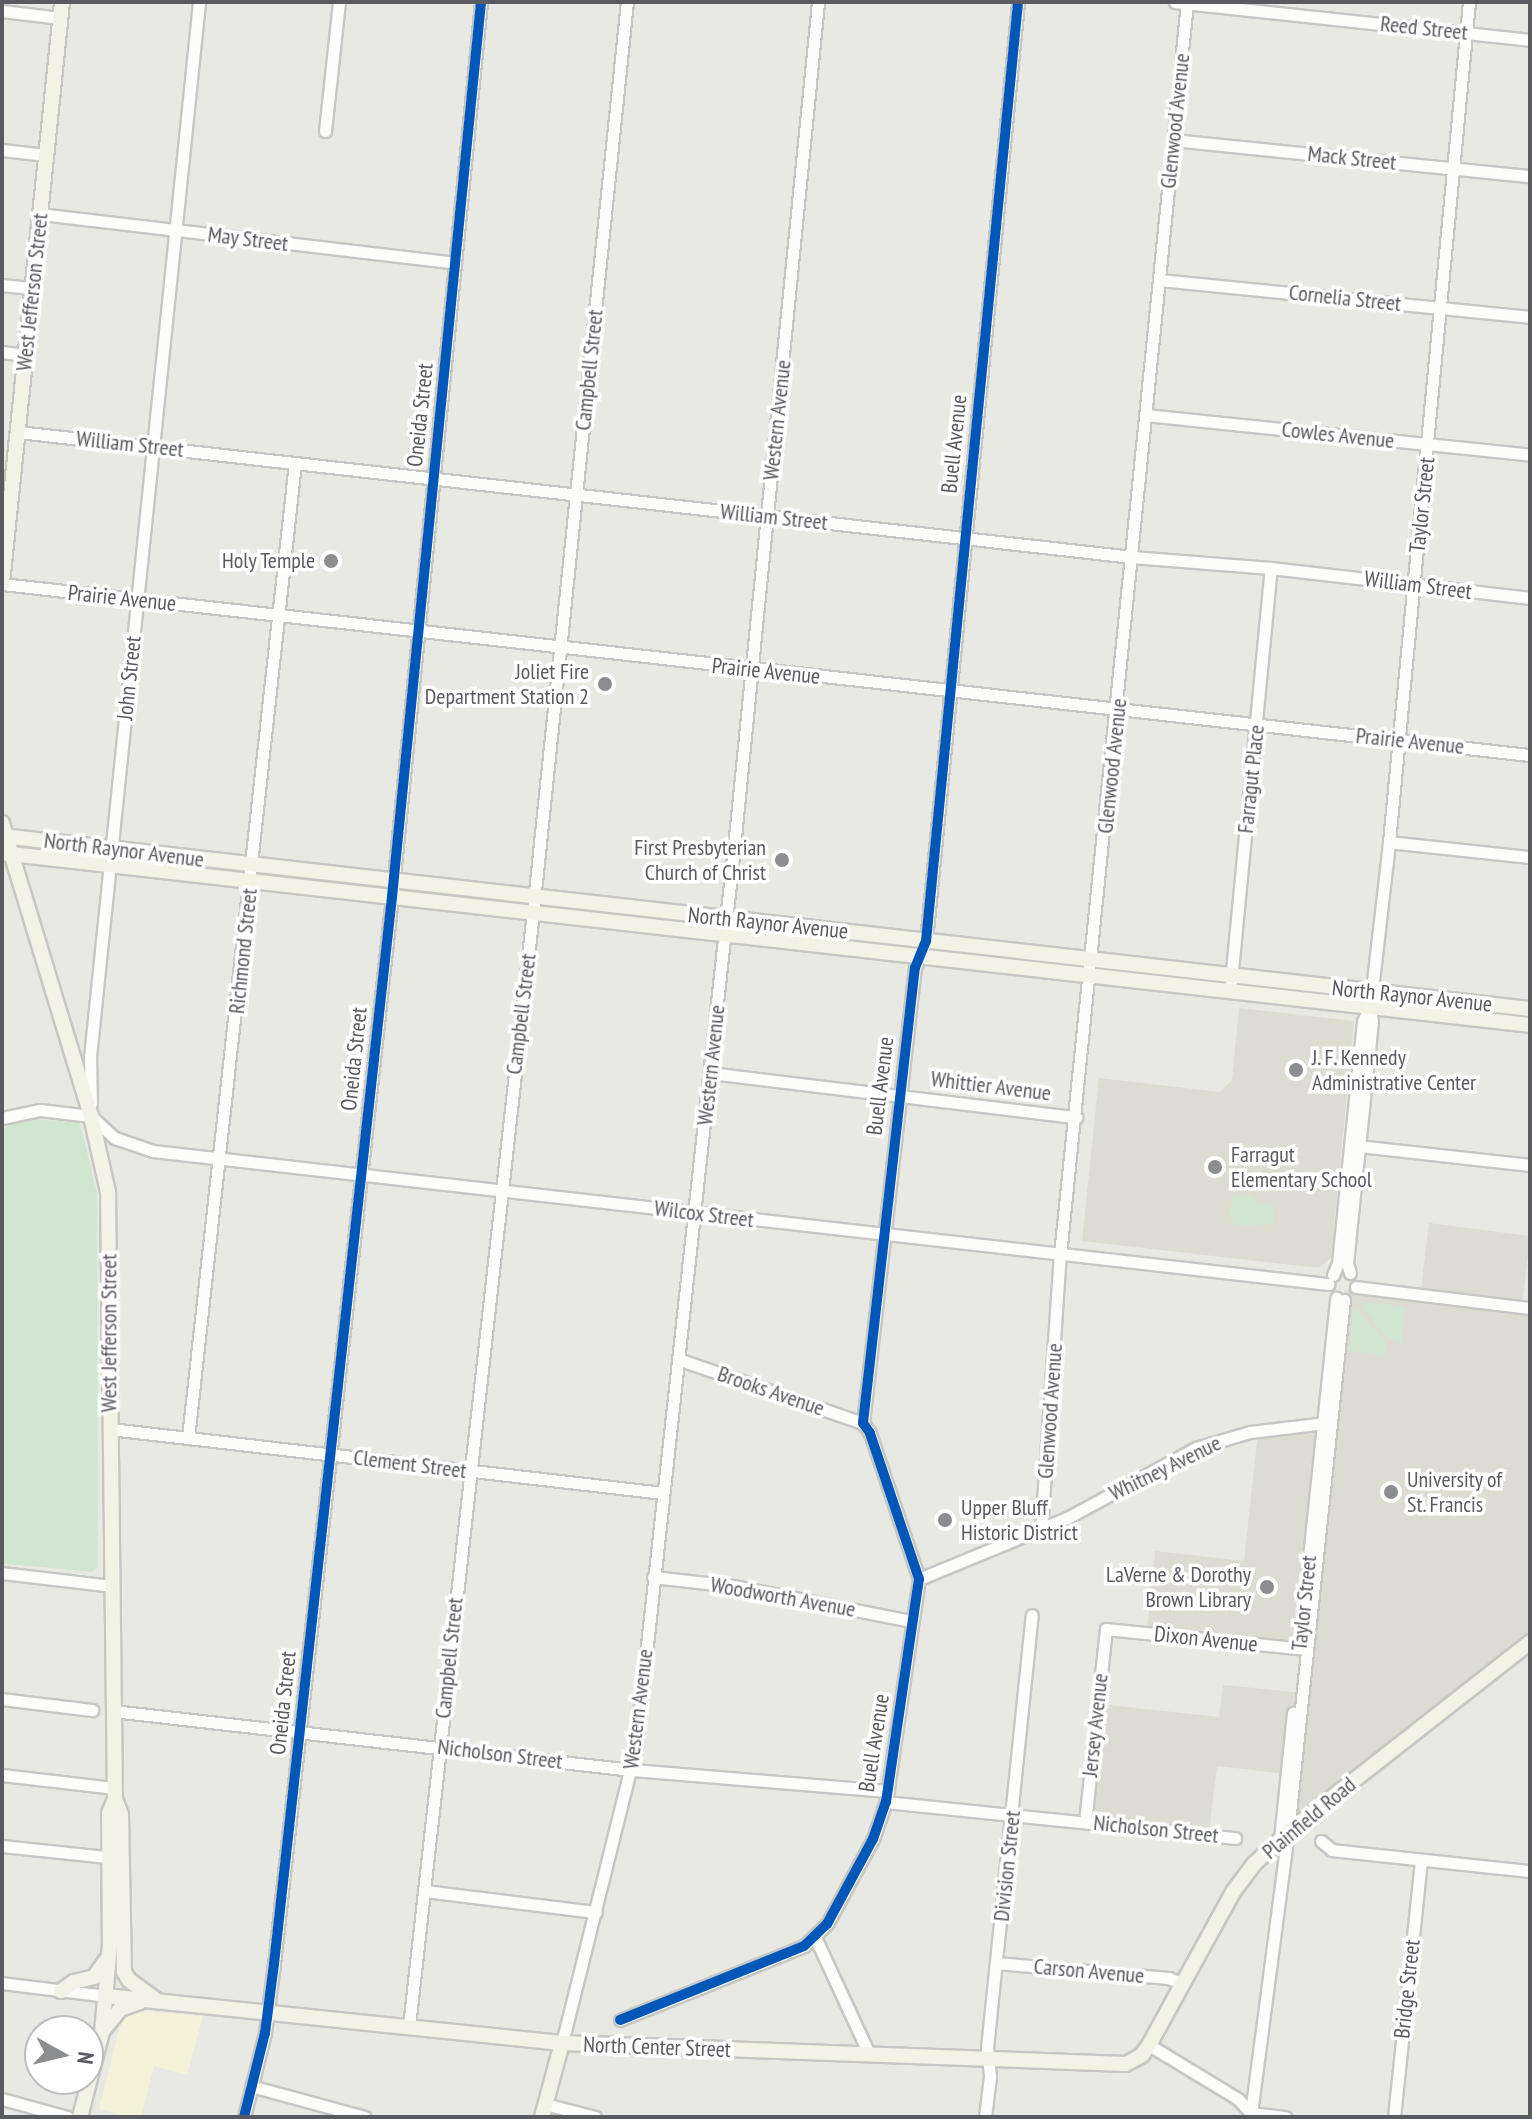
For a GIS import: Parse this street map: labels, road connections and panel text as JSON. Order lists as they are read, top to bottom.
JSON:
{
  "streets": {
    "main road": [
      "West Jefferson Street",
      "Western Avenue",
      "North Raynor Avenue",
      "Plainfield Road",
      "North Center Street"
    ],
    "street": [
      "Reed Street",
      "Glenwood Avenue",
      "Mack Street",
      "May Street",
      "Cornelia Street",
      "Campbell Street",
      "Oneida Street",
      "Cowles Avenue",
      "William Street",
      "Buell Avenue",
      "Taylor Street",
      "Prairie Avenue",
      "John Street",
      "Farragut Place",
      "Richmond Street",
      "Whittier Avenue",
      "Wilcox Street",
      "Brooks Avenue",
      "Clement Street",
      "Whitney Avenue",
      "Woodworth Avenue",
      "Dixon Avenue",
      "Jersey Avenue",
      "Nicholson Street",
      "Division Street",
      "Carson Avenue",
      "Bridge Street"
    ]
  },
  "crossings": [
    ["Reed Street", "Glenwood Avenue"],
    ["Reed Street", "Taylor Street"],
    ["Glenwood Avenue", "Mack Street"],
    ["Glenwood Avenue", "Cornelia Street"],
    ["Glenwood Avenue", "Cowles Avenue"],
    ["Glenwood Avenue", "William Street"],
    ["Glenwood Avenue", "Prairie Avenue"],
    ["Glenwood Avenue", "North Raynor Avenue"],
    ["Glenwood Avenue", "Whittier Avenue"],
    ["Glenwood Avenue", "Wilcox Street"],
    ["Glenwood Avenue", "Whitney Avenue"],
    ["Mack Street", "Taylor Street"],
    ["May Street", "West Jefferson Street"],
    ["May Street", "Oneida Street"],
    ["May Street", "John Street"],
    ["West Jefferson Street", "William Street"],
    ["West Jefferson Street", "Prairie Avenue"],
    ["West Jefferson Street", "John Street"],
    ["West Jefferson Street", "North Raynor Avenue"],
    ["West Jefferson Street", "Wilcox Street"],
    ["West Jefferson Street", "Clement Street"],
    ["West Jefferson Street", "Nicholson Street"],
    ["Cornelia Street", "Taylor Street"],
    ["Campbell Street", "William Street"],
    ["Campbell Street", "Prairie Avenue"],
    ["Campbell Street", "North Raynor Avenue"],
    ["Campbell Street", "Wilcox Street"],
    ["Campbell Street", "Clement Street"],
    ["Campbell Street", "Nicholson Street"],
    ["Campbell Street", "North Center Street"],
    ["Oneida Street", "William Street"],
    ["Oneida Street", "Prairie Avenue"],
    ["Oneida Street", "North Raynor Avenue"],
    ["Oneida Street", "Wilcox Street"],
    ["Oneida Street", "Clement Street"],
    ["Oneida Street", "Nicholson Street"],
    ["Oneida Street", "North Center Street"],
    ["Western Avenue", "William Street"],
    ["Western Avenue", "Prairie Avenue"],
    ["Western Avenue", "North Raynor Avenue"],
    ["Western Avenue", "Whittier Avenue"],
    ["Western Avenue", "Wilcox Street"],
    ["Western Avenue", "Brooks Avenue"],
    ["Western Avenue", "Clement Street"],
    ["Western Avenue", "Woodworth Avenue"],
    ["Western Avenue", "Nicholson Street"],
    ["Western Avenue", "North Center Street"],
    ["Cowles Avenue", "Taylor Street"],
    ["William Street", "Buell Avenue"],
    ["William Street", "Taylor Street"],
    ["William Street", "John Street"],
    ["William Street", "Farragut Place"],
    ["William Street", "Richmond Street"],
    ["Buell Avenue", "Prairie Avenue"],
    ["Buell Avenue", "North Raynor Avenue"],
    ["Buell Avenue", "Whittier Avenue"],
    ["Buell Avenue", "Wilcox Street"],
    ["Buell Avenue", "Brooks Avenue"],
    ["Buell Avenue", "Whitney Avenue"],
    ["Buell Avenue", "Woodworth Avenue"],
    ["Buell Avenue", "Nicholson Street"],
    ["Taylor Street", "Prairie Avenue"],
    ["Taylor Street", "North Raynor Avenue"],
    ["Taylor Street", "Wilcox Street"],
    ["Taylor Street", "Whitney Avenue"],
    ["Taylor Street", "Dixon Avenue"],
    ["Taylor Street", "Plainfield Road"],
    ["Prairie Avenue", "John Street"],
    ["Prairie Avenue", "Farragut Place"],
    ["Prairie Avenue", "Richmond Street"],
    ["John Street", "North Raynor Avenue"],
    ["John Street", "Wilcox Street"],
    ["Farragut Place", "North Raynor Avenue"],
    ["North Raynor Avenue", "Richmond Street"],
    ["Richmond Street", "Wilcox Street"],
    ["Richmond Street", "Clement Street"],
    ["Dixon Avenue", "Jersey Avenue"],
    ["Jersey Avenue", "Nicholson Street"],
    ["Nicholson Street", "Division Street"],
    ["Plainfield Road", "Carson Avenue"],
    ["Plainfield Road", "North Center Street"],
    ["Division Street", "Carson Avenue"],
    ["Division Street", "North Center Street"]
  ],
  "places": [
    "Holy Temple",
    "Joliet Fire Department Station 2",
    "First Presbyterian Church of Christ",
    "J. F. Kennedy Administrative Center",
    "Farragut Elementary School",
    "University of St. Francis",
    "Upper Bluff Historic District",
    "LaVerne & Dorothy Brown Library"
  ],
  "north": "right"
}
